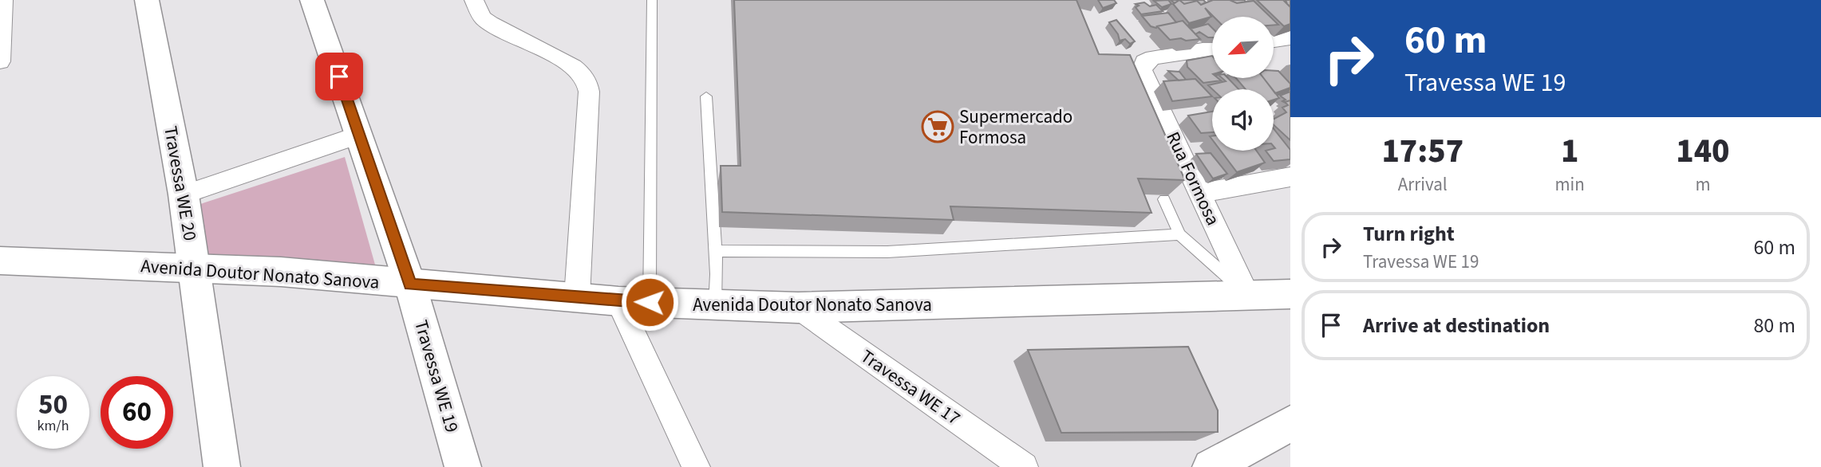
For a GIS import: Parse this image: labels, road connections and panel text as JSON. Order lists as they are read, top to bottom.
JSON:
{
  "streets": {
    "main road": ["Travessa WE 20", "Avenida Doutor Nonato Sanova", "Travessa WE 19"],
    "street": ["Rua Formosa", "Travessa WE 17"]
  },
  "crossings": [
    ["Rua Formosa", "Avenida Doutor Nonato Sanova"],
    ["Travessa WE 20", "Avenida Doutor Nonato Sanova"],
    ["Avenida Doutor Nonato Sanova", "Travessa WE 19"],
    ["Avenida Doutor Nonato Sanova", "Travessa WE 17"]
  ],
  "places": {
    "supermarket": ["Supermercado Formosa"]
  },
  "north": "bottom left",
  "page": {
    "turn": ["60 m", "Travessa WE 19"],
    "eta": [
      "17:57",
      "Arrival",
      "1",
      "min",
      "140",
      "m"
    ],
    "list": [
      {
        "name": "Turn right",
        "note": "Travessa WE 19",
        "value": "60 m"
      },
      {
        "name": "Arrive at destination",
        "value": "80 m"
      }
    ],
    "speed": "50 km/h",
    "limit": "60"
  }
}
